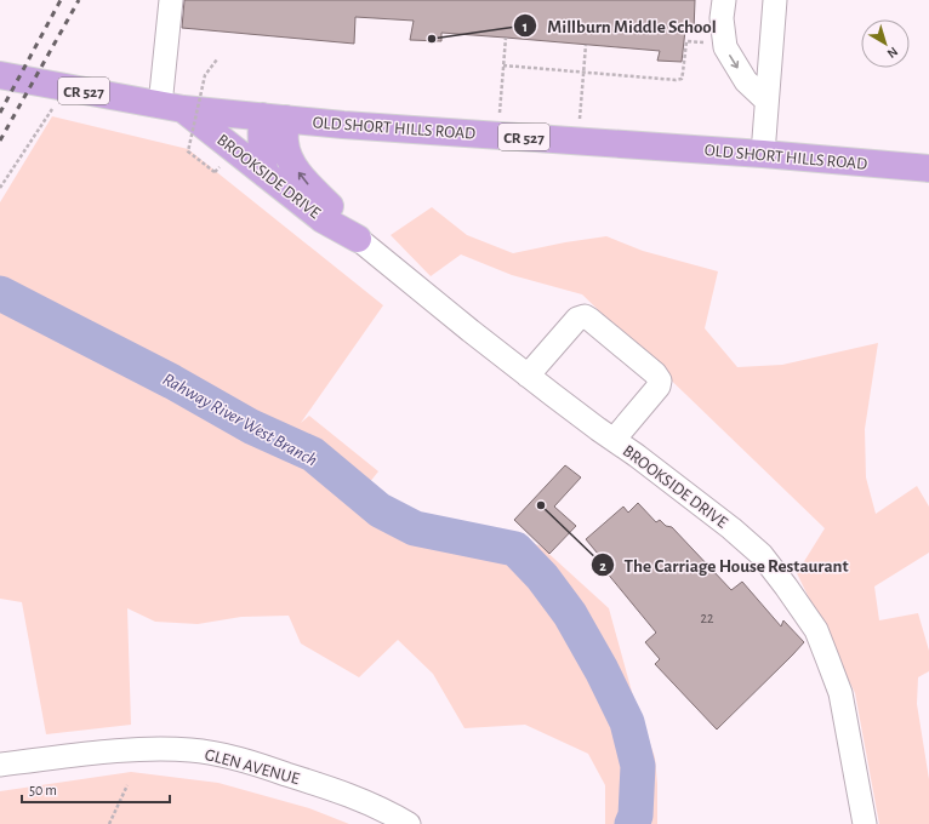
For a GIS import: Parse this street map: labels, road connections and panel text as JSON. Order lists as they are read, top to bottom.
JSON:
{
  "streets": {
    "main road": ["CR 527", "OLD SHORT HILLS ROAD", "BROOKSIDE DRIVE"],
    "street": ["GLEN AVENUE"]
  },
  "crossings": [
    ["OLD SHORT HILLS ROAD", "BROOKSIDE DRIVE"]
  ],
  "water": ["Rahway River West Branch"],
  "places": ["Millburn Middle School", "The Carriage House Restaurant"],
  "house_numbers": ["22"],
  "scale_bar": "50 m",
  "north": "bottom right"
}
